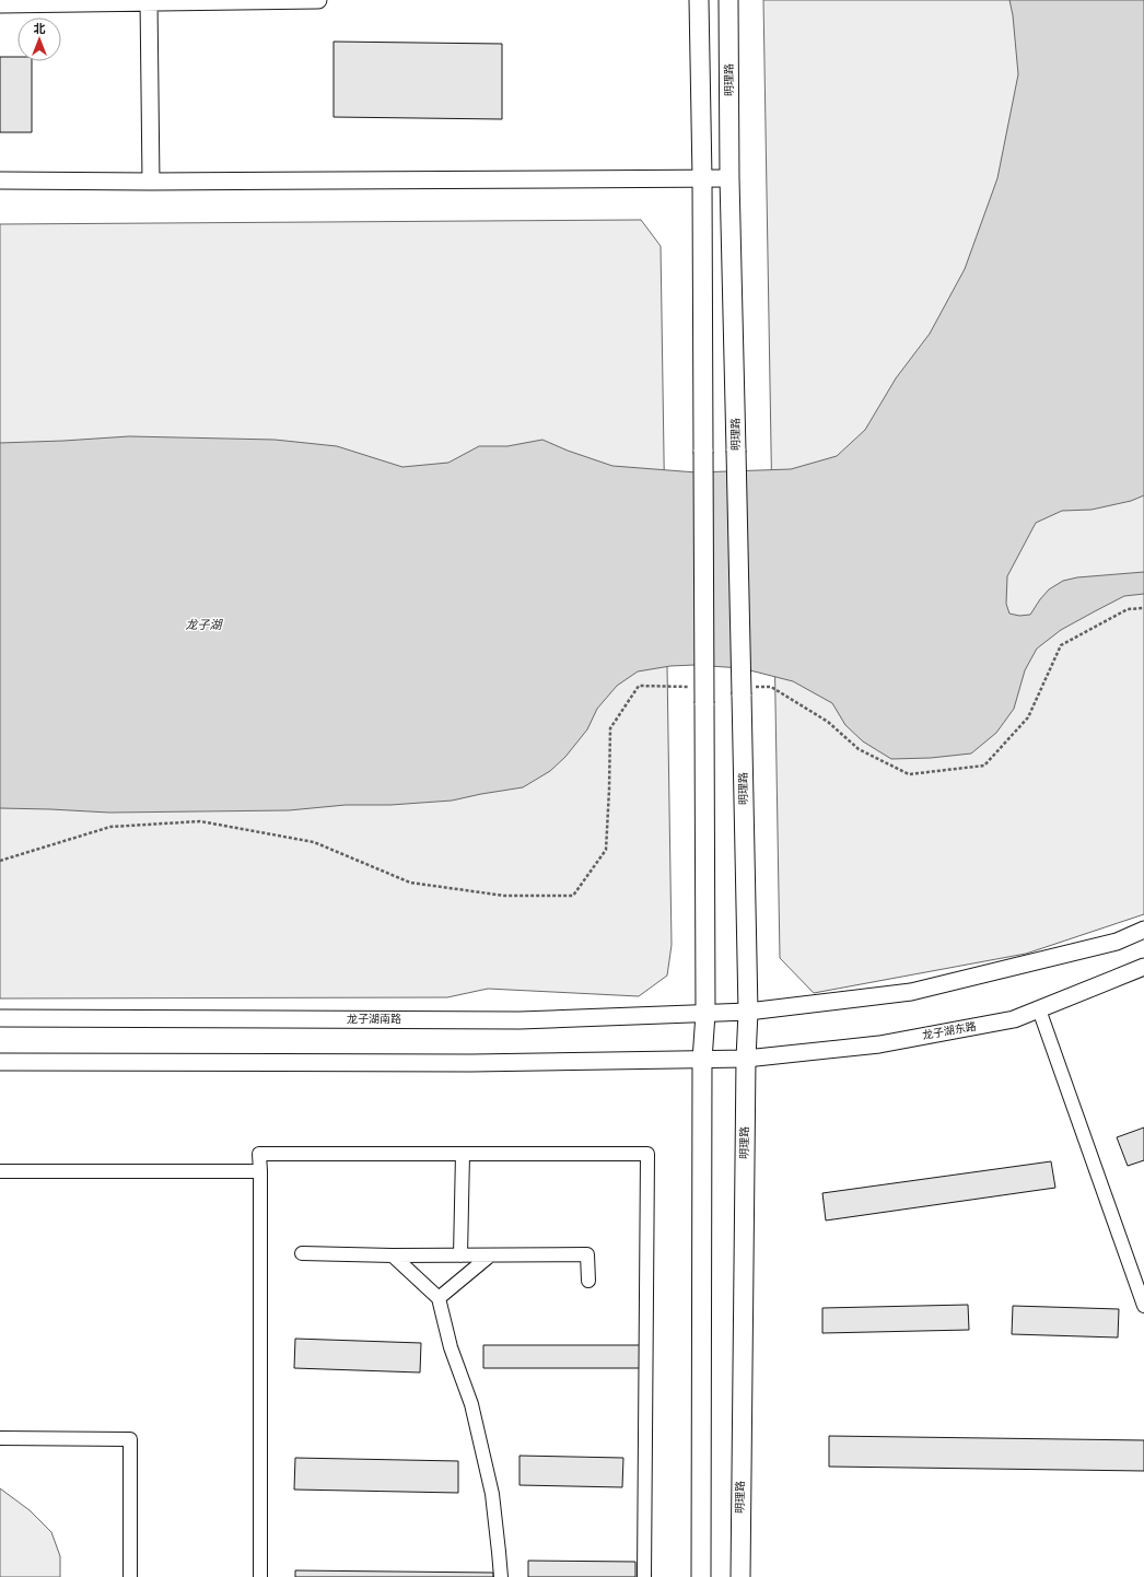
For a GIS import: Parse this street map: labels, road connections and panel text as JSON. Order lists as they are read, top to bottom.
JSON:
{
  "streets": {
    "main road": ["明理路"],
    "street": ["龙子湖南路", "龙子湖东路"]
  },
  "crossings": [
    ["明理路", "龙子湖南路"],
    ["明理路", "龙子湖东路"]
  ],
  "water": ["龙子湖"],
  "north": "top"
}
